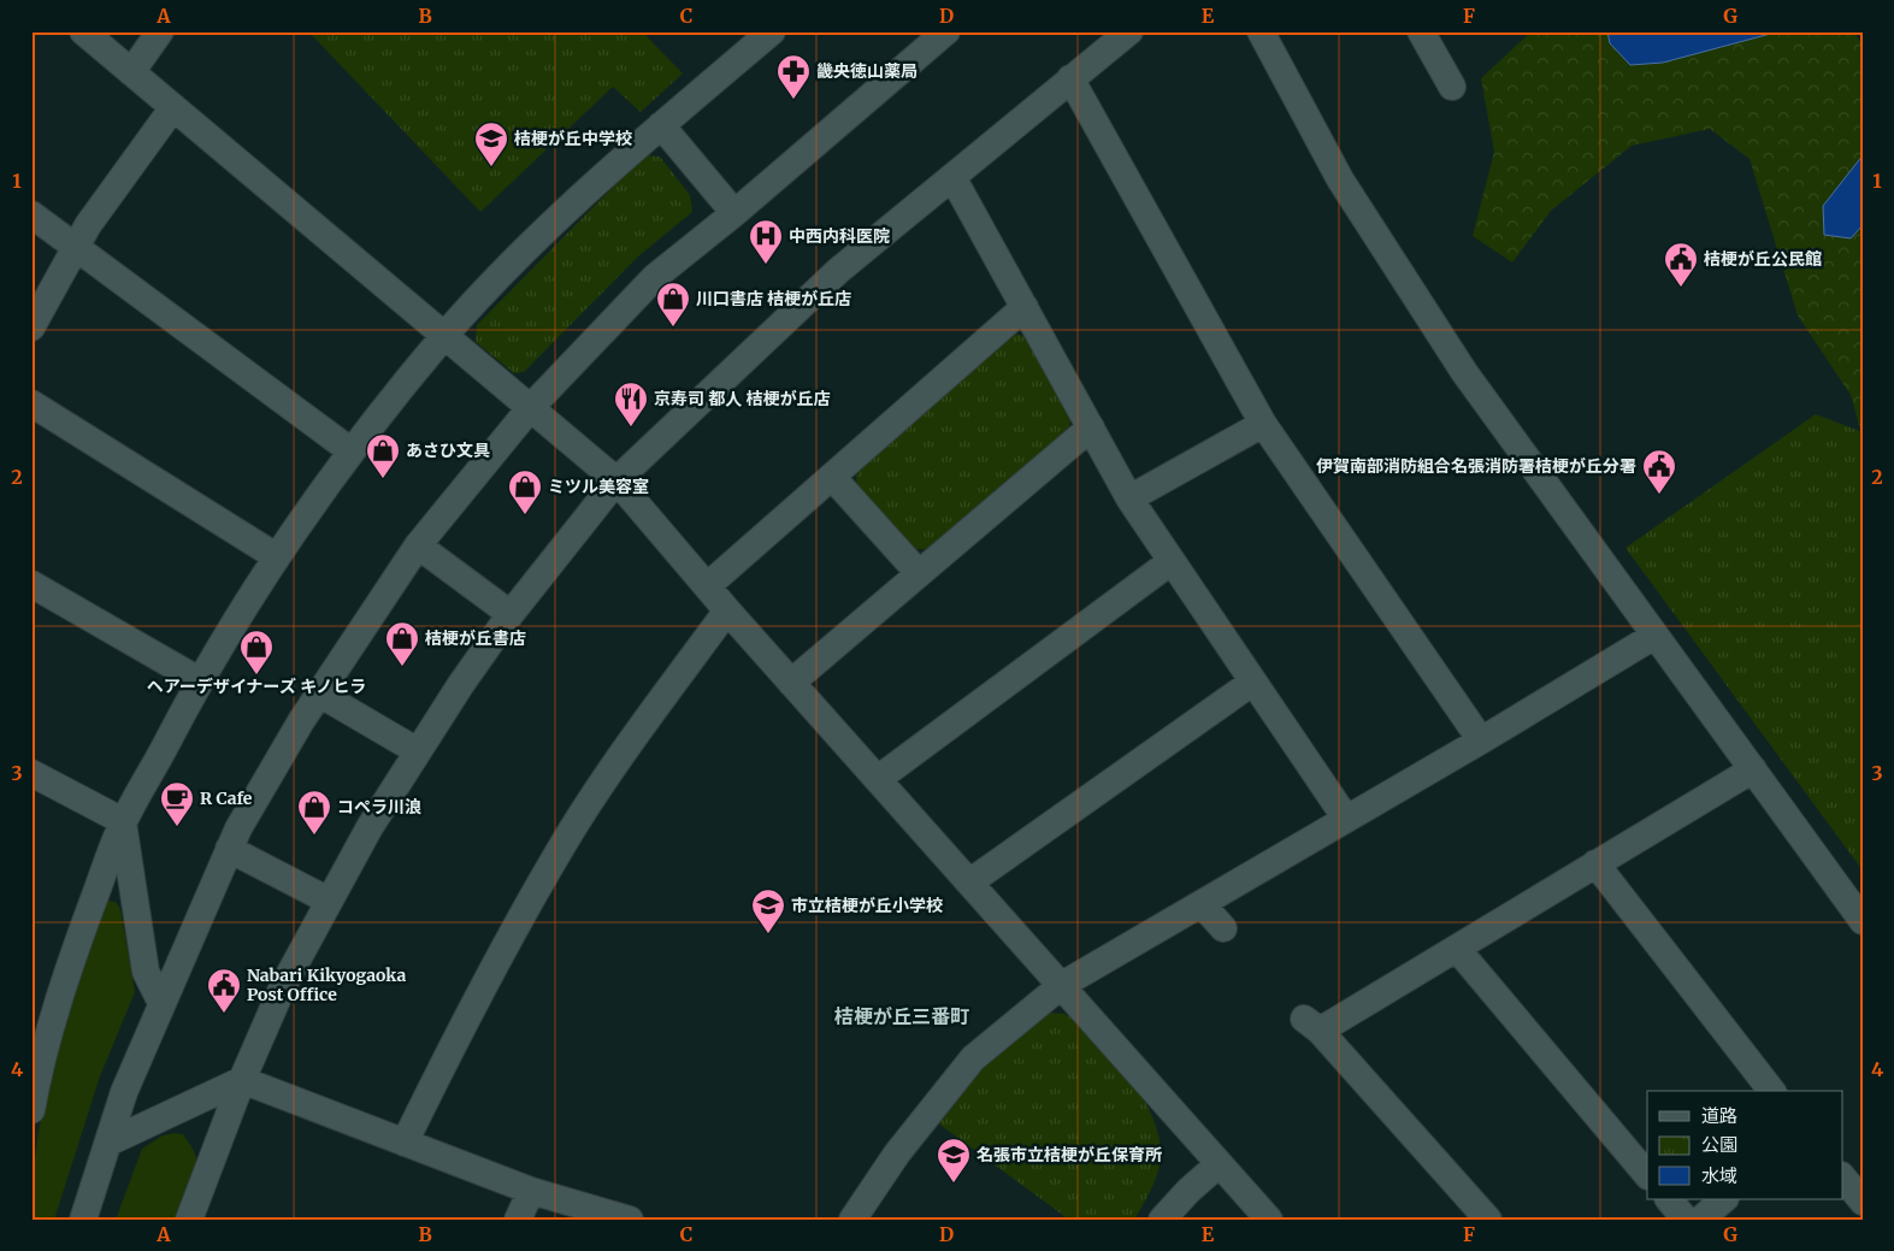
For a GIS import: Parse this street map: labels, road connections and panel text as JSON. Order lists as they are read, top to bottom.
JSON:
{
  "districts": ["桔梗が丘三番町"],
  "places": {
    "pharmacy": ["畿央徳山薬局"],
    "school or university": ["桔梗が丘中学校", "市立桔梗が丘小学校", "名張市立桔梗が丘保育所"],
    "hospital": ["中西内科医院"],
    "public building": ["桔梗が丘公民館", "伊賀南部消防組合名張消防署桔梗が丘分署", "Nabari Kikyogaoka Post Office"],
    "shop": [
      "川口書店 桔梗が丘店",
      "あさひ文具",
      "ミツル美容室",
      "桔梗が丘書店",
      "ヘアーデザイナーズ キノヒラ",
      "コペラ川浪"
    ],
    "restaurant": ["京寿司 都人 桔梗が丘店"],
    "cafe": ["R Cafe"]
  },
  "legend": ["道路", "公園", "水域"],
  "grid": {
    "columns": [
      "A",
      "B",
      "C",
      "D",
      "E",
      "F",
      "G"
    ],
    "rows": [
      "1",
      "2",
      "3",
      "4"
    ]
  }
}
